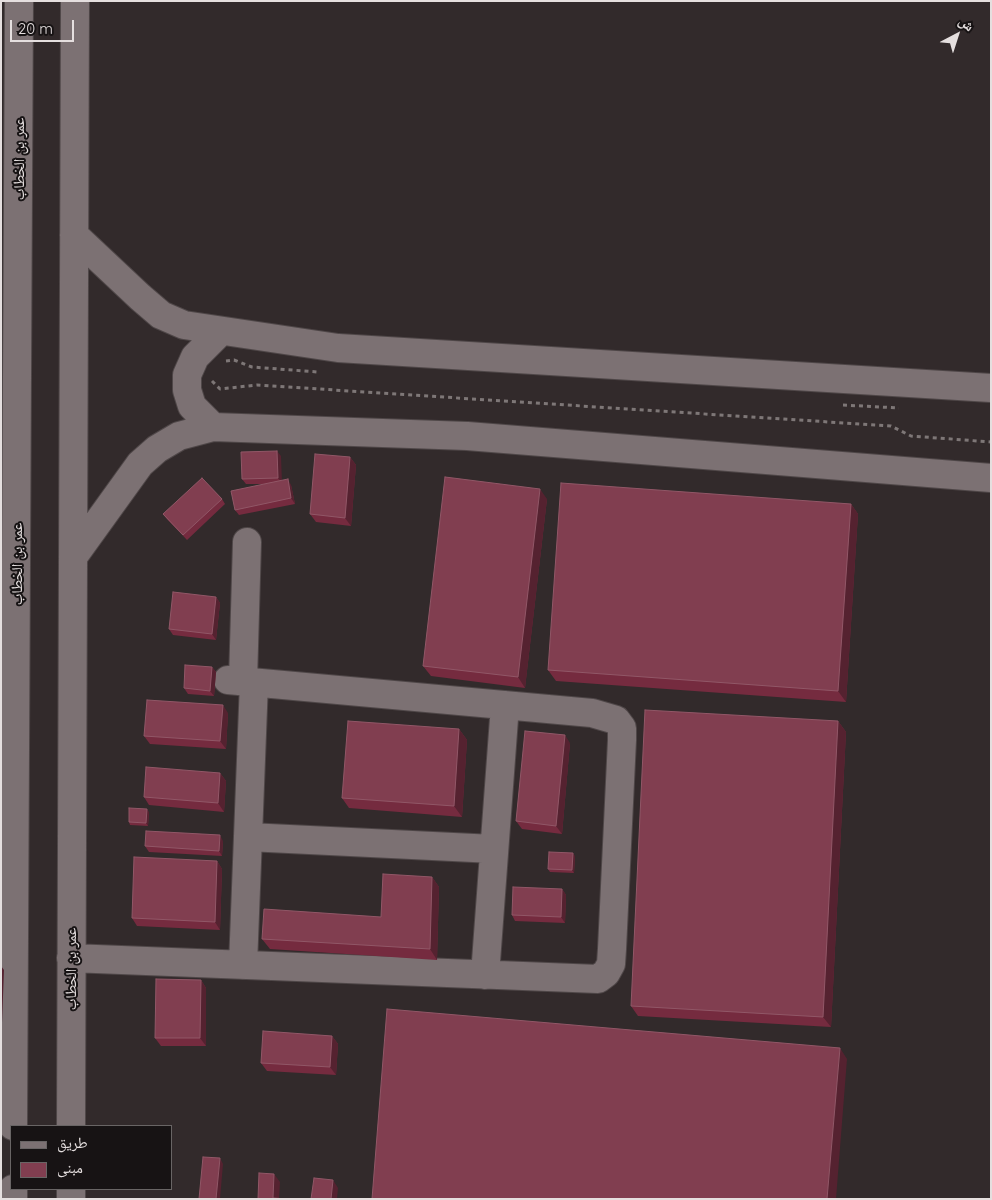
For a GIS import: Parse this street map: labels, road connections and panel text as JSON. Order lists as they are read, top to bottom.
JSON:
{
  "streets": {
    "street": ["عمر بن الخطاب"]
  },
  "legend": ["طريق", "مبنى"],
  "scale_bar": "20 m",
  "north": "top right"
}
